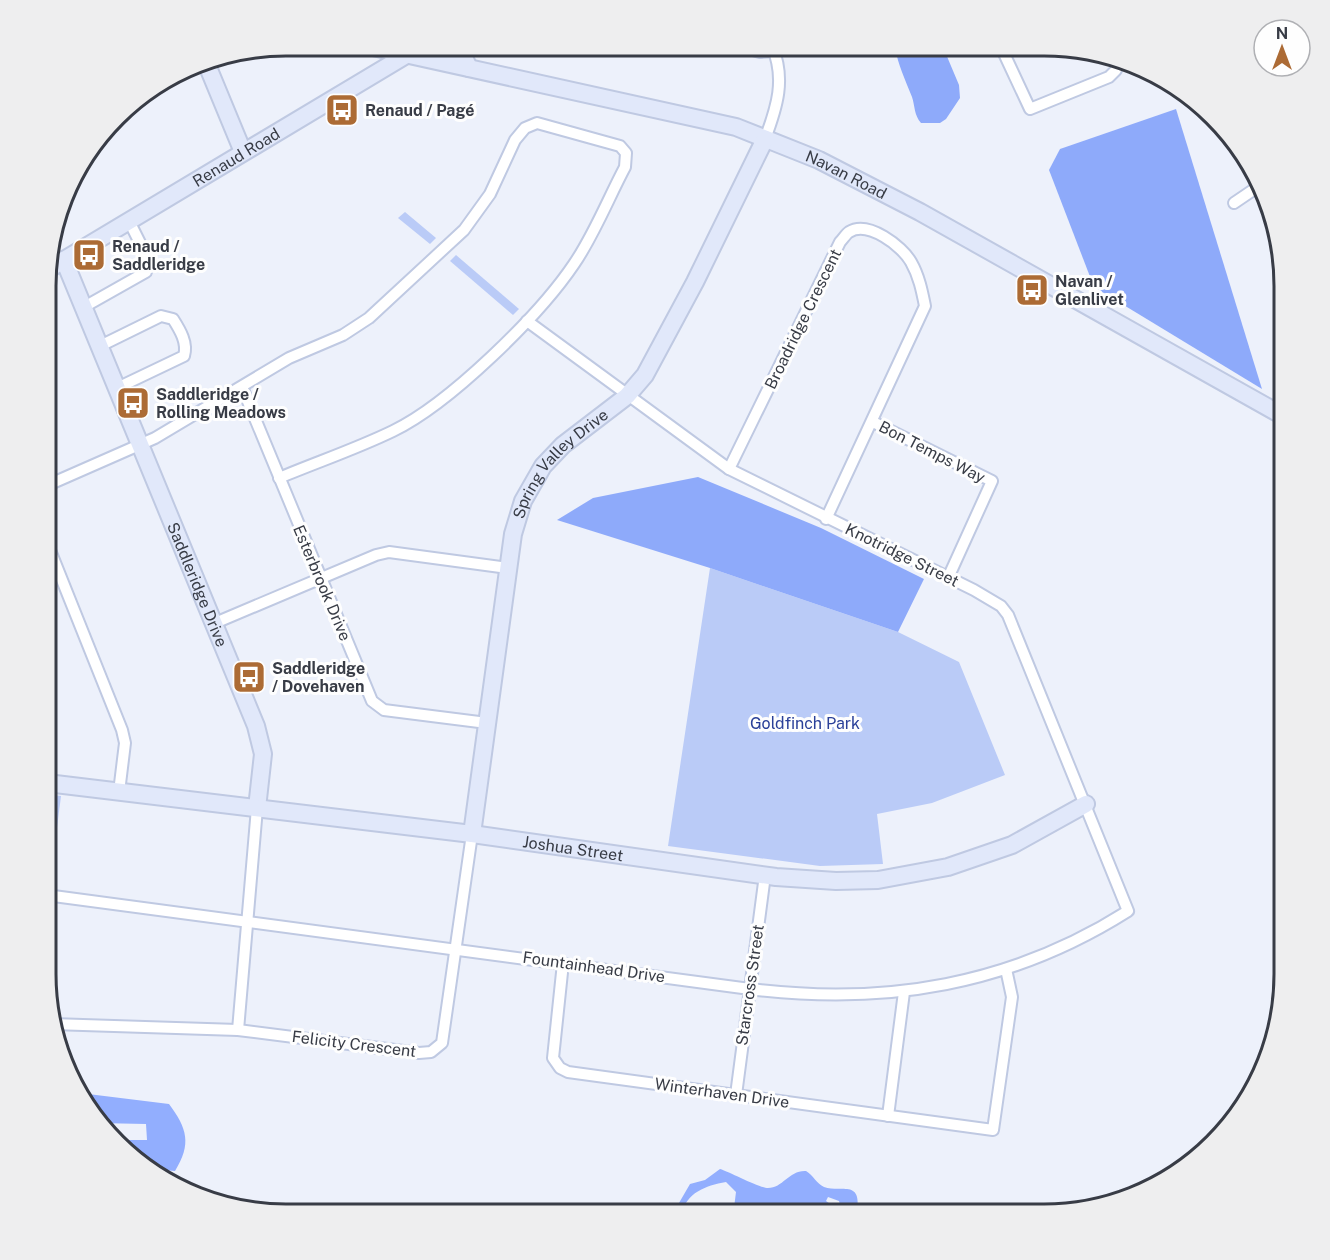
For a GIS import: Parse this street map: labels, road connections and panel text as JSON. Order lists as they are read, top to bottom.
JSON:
{
  "streets": {
    "street": [
      "Renaud Road",
      "Navan Road",
      "Broadridge Crescent",
      "Bon Temps Way",
      "Spring Valley Drive",
      "Knotridge Street",
      "Esterbrook Drive",
      "Saddleridge Drive",
      "Joshua Street",
      "Fountainhead Drive",
      "Starcross Street",
      "Felicity Crescent",
      "Winterhaven Drive"
    ]
  },
  "crossings": [
    ["Renaud Road", "Saddleridge Drive"],
    ["Navan Road", "Spring Valley Drive"],
    ["Broadridge Crescent", "Bon Temps Way"],
    ["Broadridge Crescent", "Knotridge Street"],
    ["Bon Temps Way", "Knotridge Street"],
    ["Spring Valley Drive", "Knotridge Street"],
    ["Spring Valley Drive", "Esterbrook Drive"],
    ["Spring Valley Drive", "Joshua Street"],
    ["Spring Valley Drive", "Felicity Crescent"],
    ["Knotridge Street", "Joshua Street"],
    ["Knotridge Street", "Fountainhead Drive"],
    ["Saddleridge Drive", "Joshua Street"],
    ["Saddleridge Drive", "Fountainhead Drive"],
    ["Saddleridge Drive", "Felicity Crescent"],
    ["Joshua Street", "Starcross Street"],
    ["Joshua Street", "Felicity Crescent"],
    ["Fountainhead Drive", "Starcross Street"],
    ["Fountainhead Drive", "Felicity Crescent"],
    ["Fountainhead Drive", "Winterhaven Drive"],
    ["Starcross Street", "Winterhaven Drive"]
  ],
  "parks": ["Goldfinch Park"],
  "places": {
    "bus stop": [
      "Renaud / Pagé",
      "Renaud / Saddleridge",
      "Navan / Glenlivet",
      "Saddleridge / Rolling Meadows",
      "Saddleridge / Dovehaven"
    ]
  },
  "north": "top"
}
